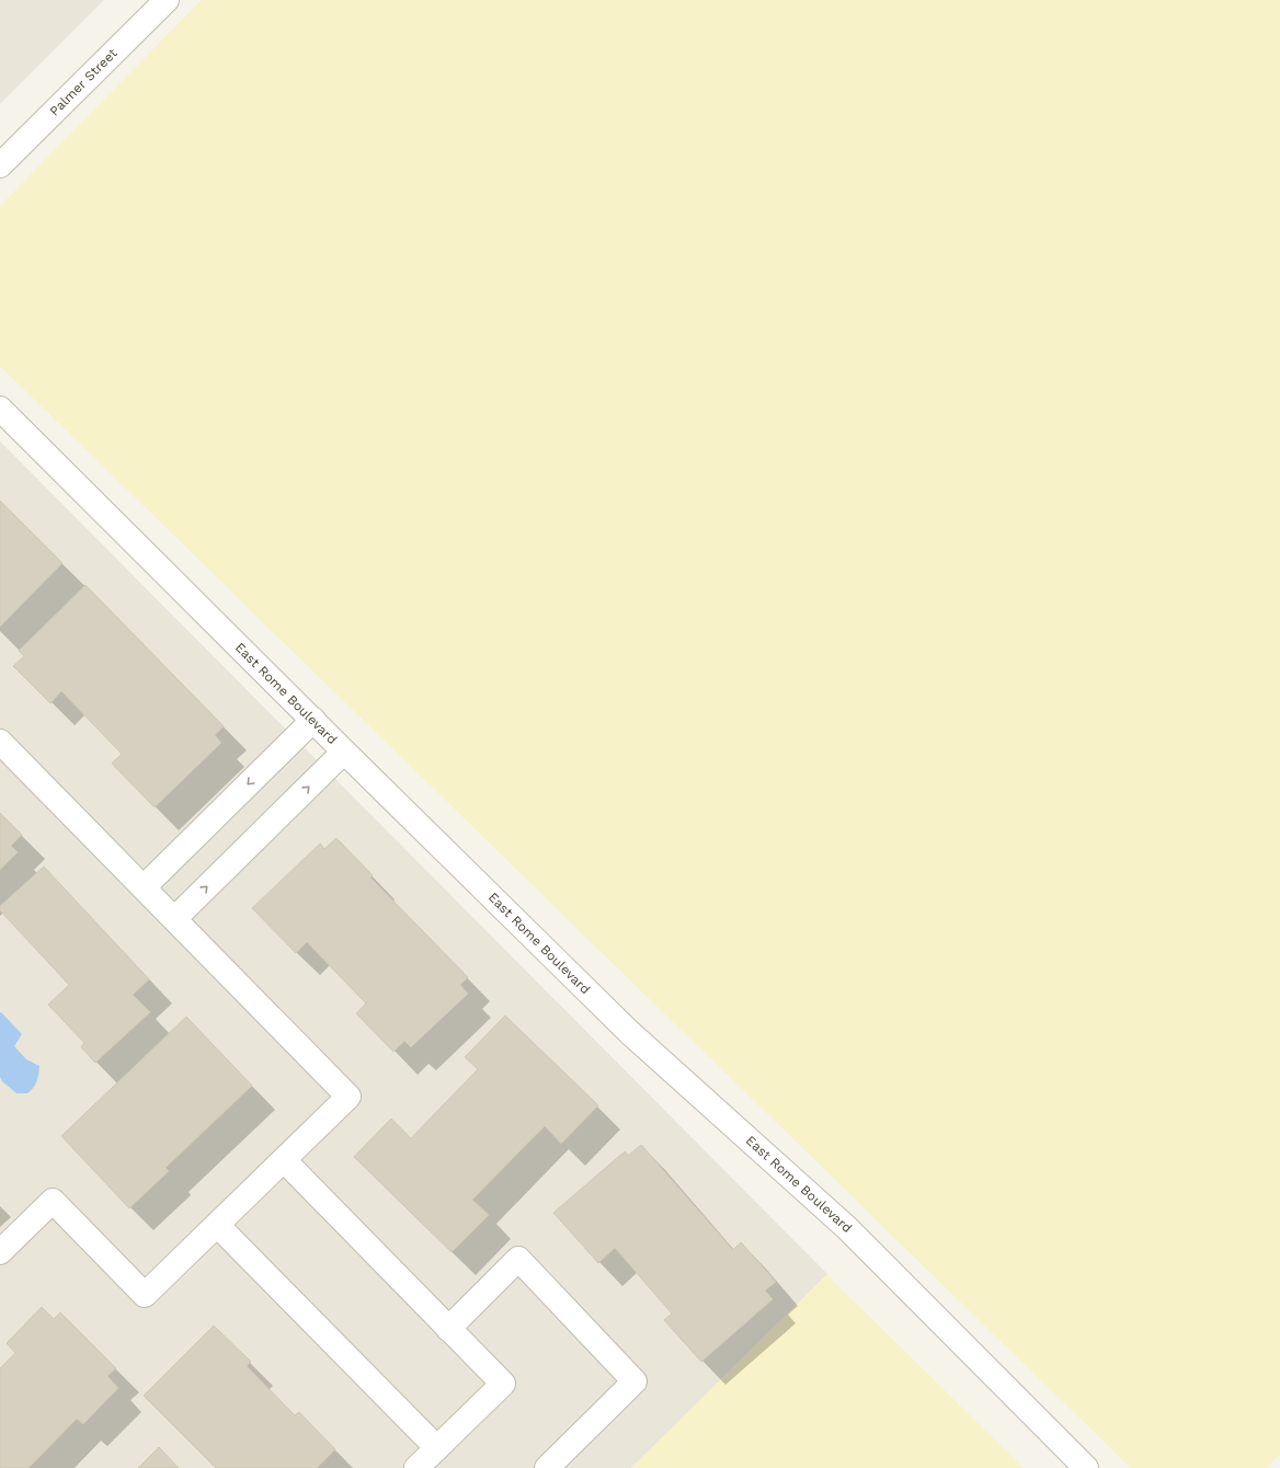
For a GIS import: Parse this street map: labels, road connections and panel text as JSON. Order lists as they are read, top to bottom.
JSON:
{
  "streets": {
    "street": ["Palmer Street", "East Rome Boulevard"]
  }
}
